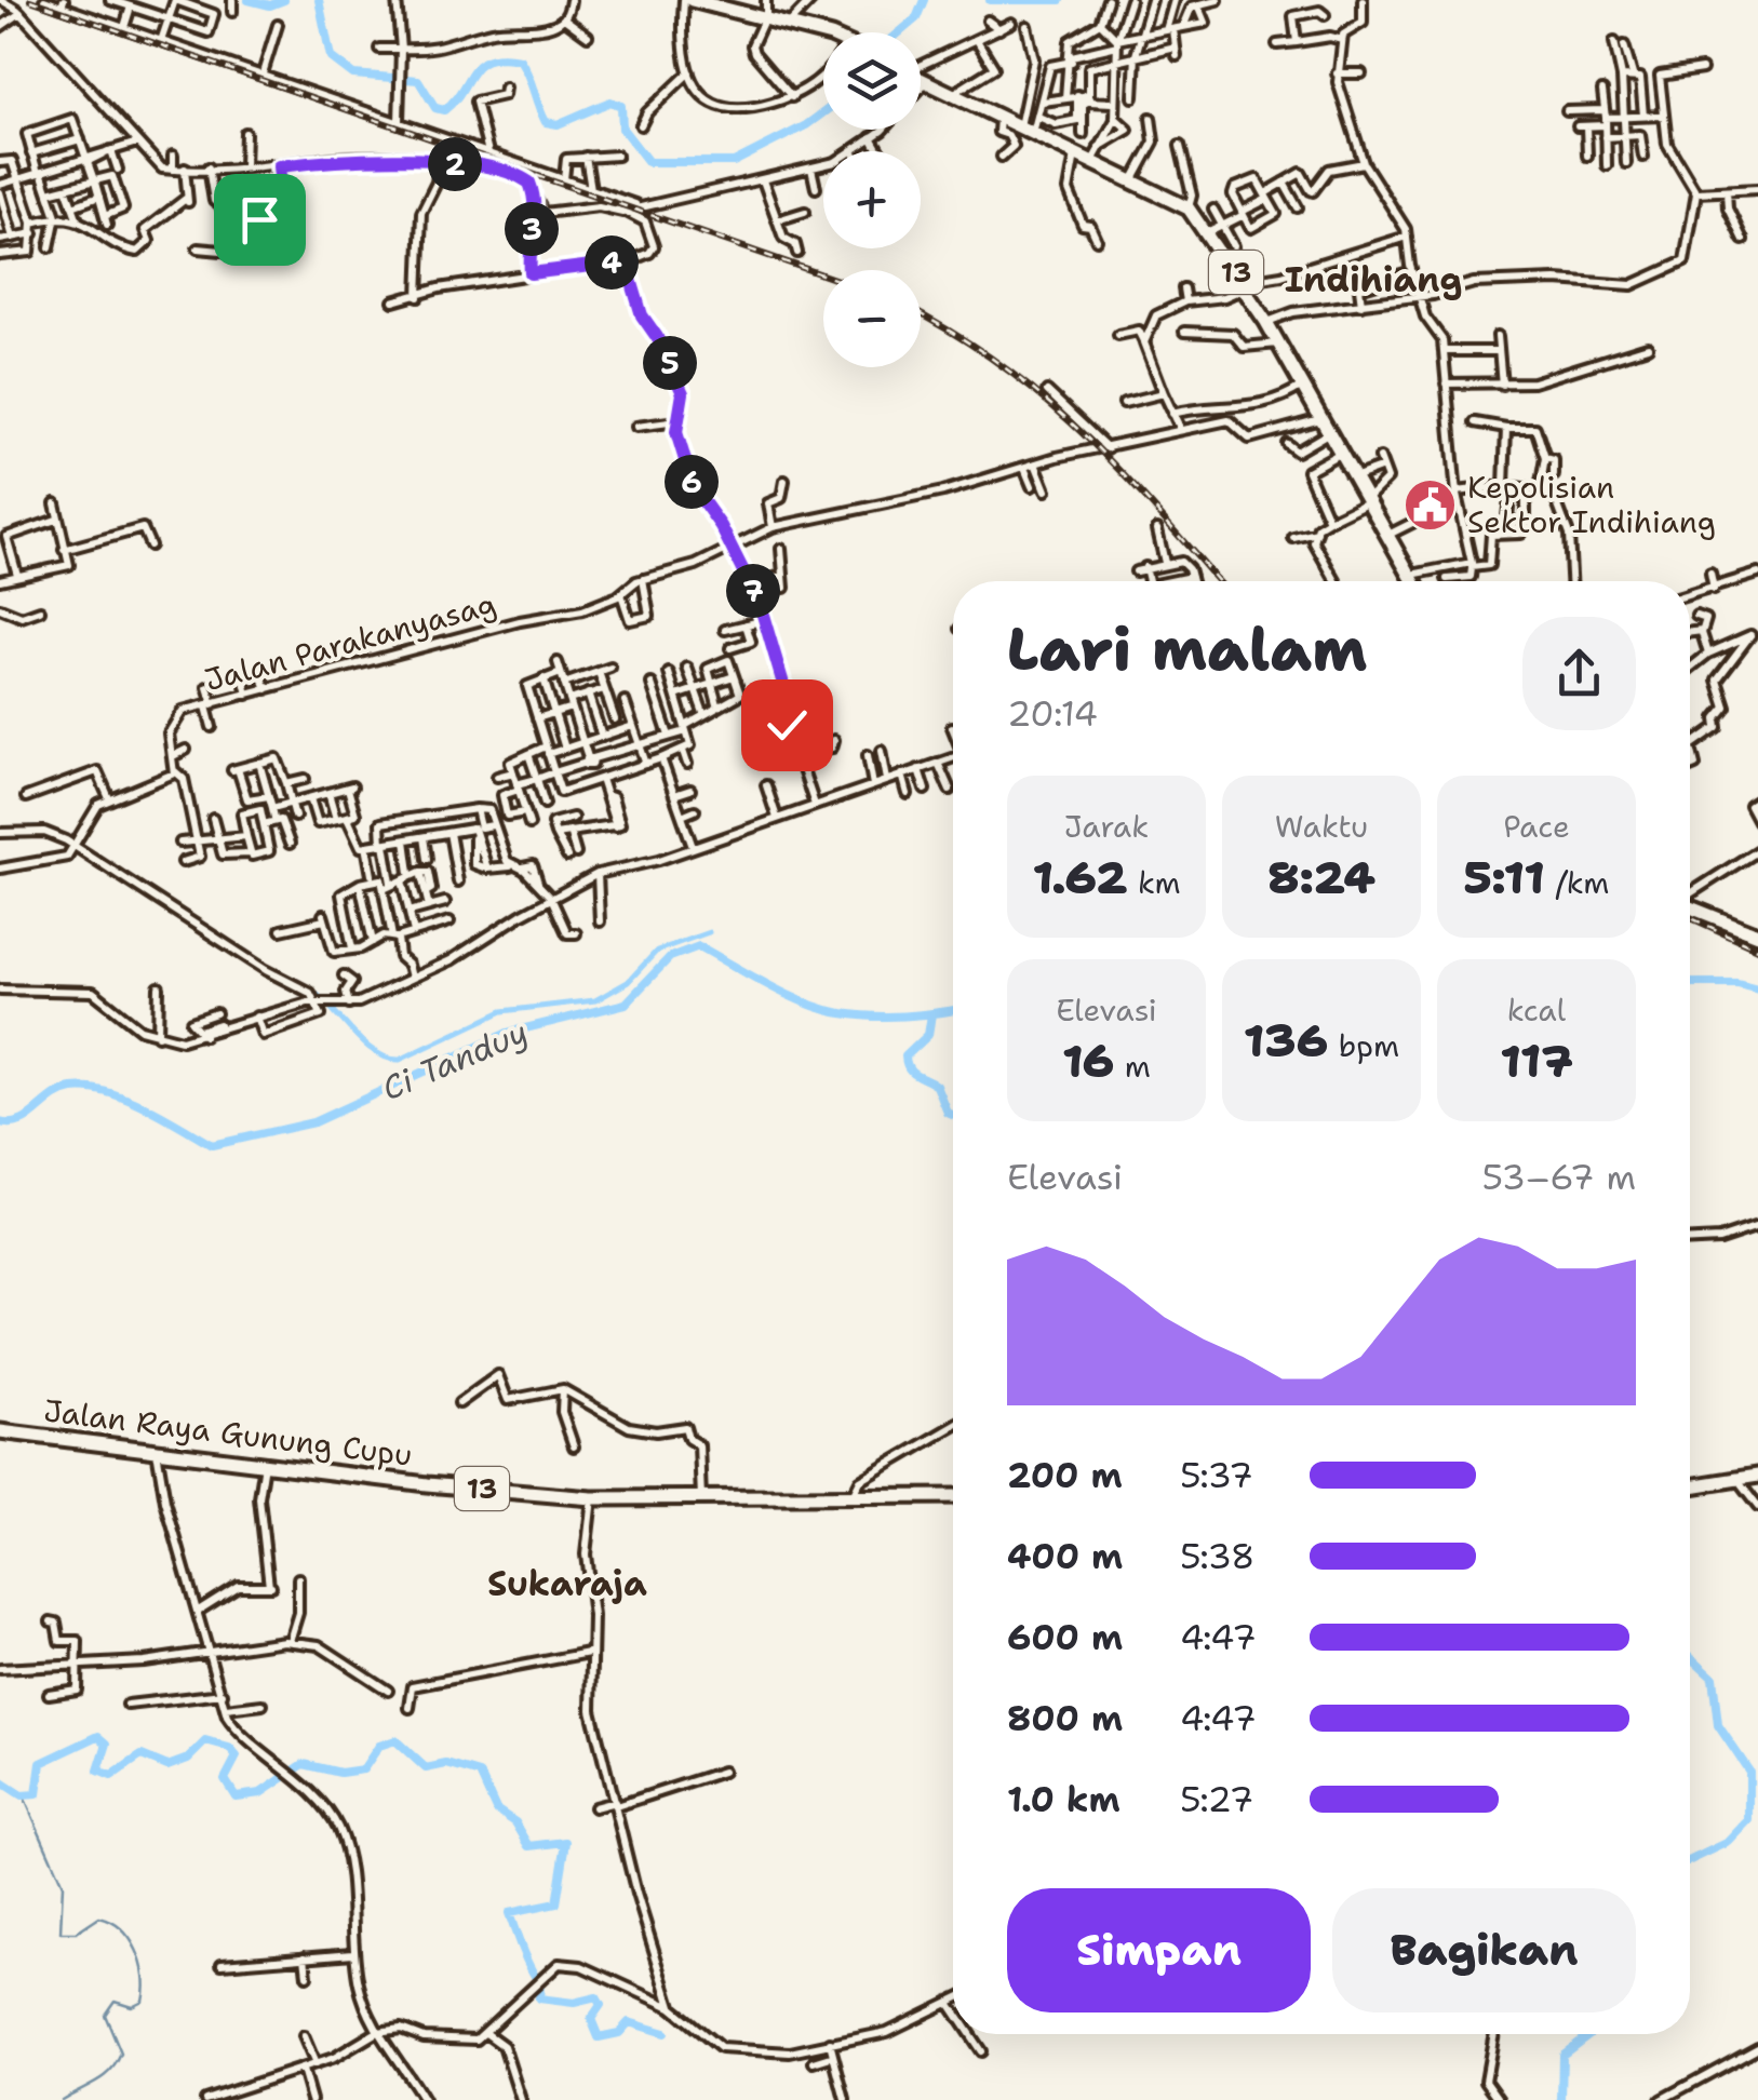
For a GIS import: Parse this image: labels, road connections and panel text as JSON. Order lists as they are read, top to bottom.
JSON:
{
  "streets": {
    "highway": ["13", "Jalan Raya Gunung Cupu"],
    "street": ["Jalan Parakanyasag"]
  },
  "crossings": [
    ["13", "Jalan Parakanyasag"]
  ],
  "districts": ["Indihiang", "Sukaraja"],
  "water": ["Ci Tanduy"],
  "places": {
    "public building": ["Kepolisian Sektor Indihiang"]
  },
  "page": {
    "map_buttons": ["+", "−"],
    "pins": [
      "2",
      "3",
      "4",
      "5",
      "6",
      "7"
    ],
    "heading": ["Lari malam", "20:14"],
    "stats": [
      ["Jarak", "1.62 km"],
      ["Waktu", "8:24"],
      ["Pace", "5:11 /km"],
      ["Elevasi", "16 m"],
      ["136 bpm"],
      ["kcal", "117"]
    ],
    "chart": ["Elevasi", "53–67 m"],
    "list": [
      {
        "name": "200 m",
        "note": "5:37"
      },
      {
        "name": "400 m",
        "note": "5:38"
      },
      {
        "name": "600 m",
        "note": "4:47"
      },
      {
        "name": "800 m",
        "note": "4:47"
      },
      {
        "name": "1.0 km",
        "note": "5:27"
      }
    ],
    "buttons": ["Simpan", "Bagikan"]
  }
}
